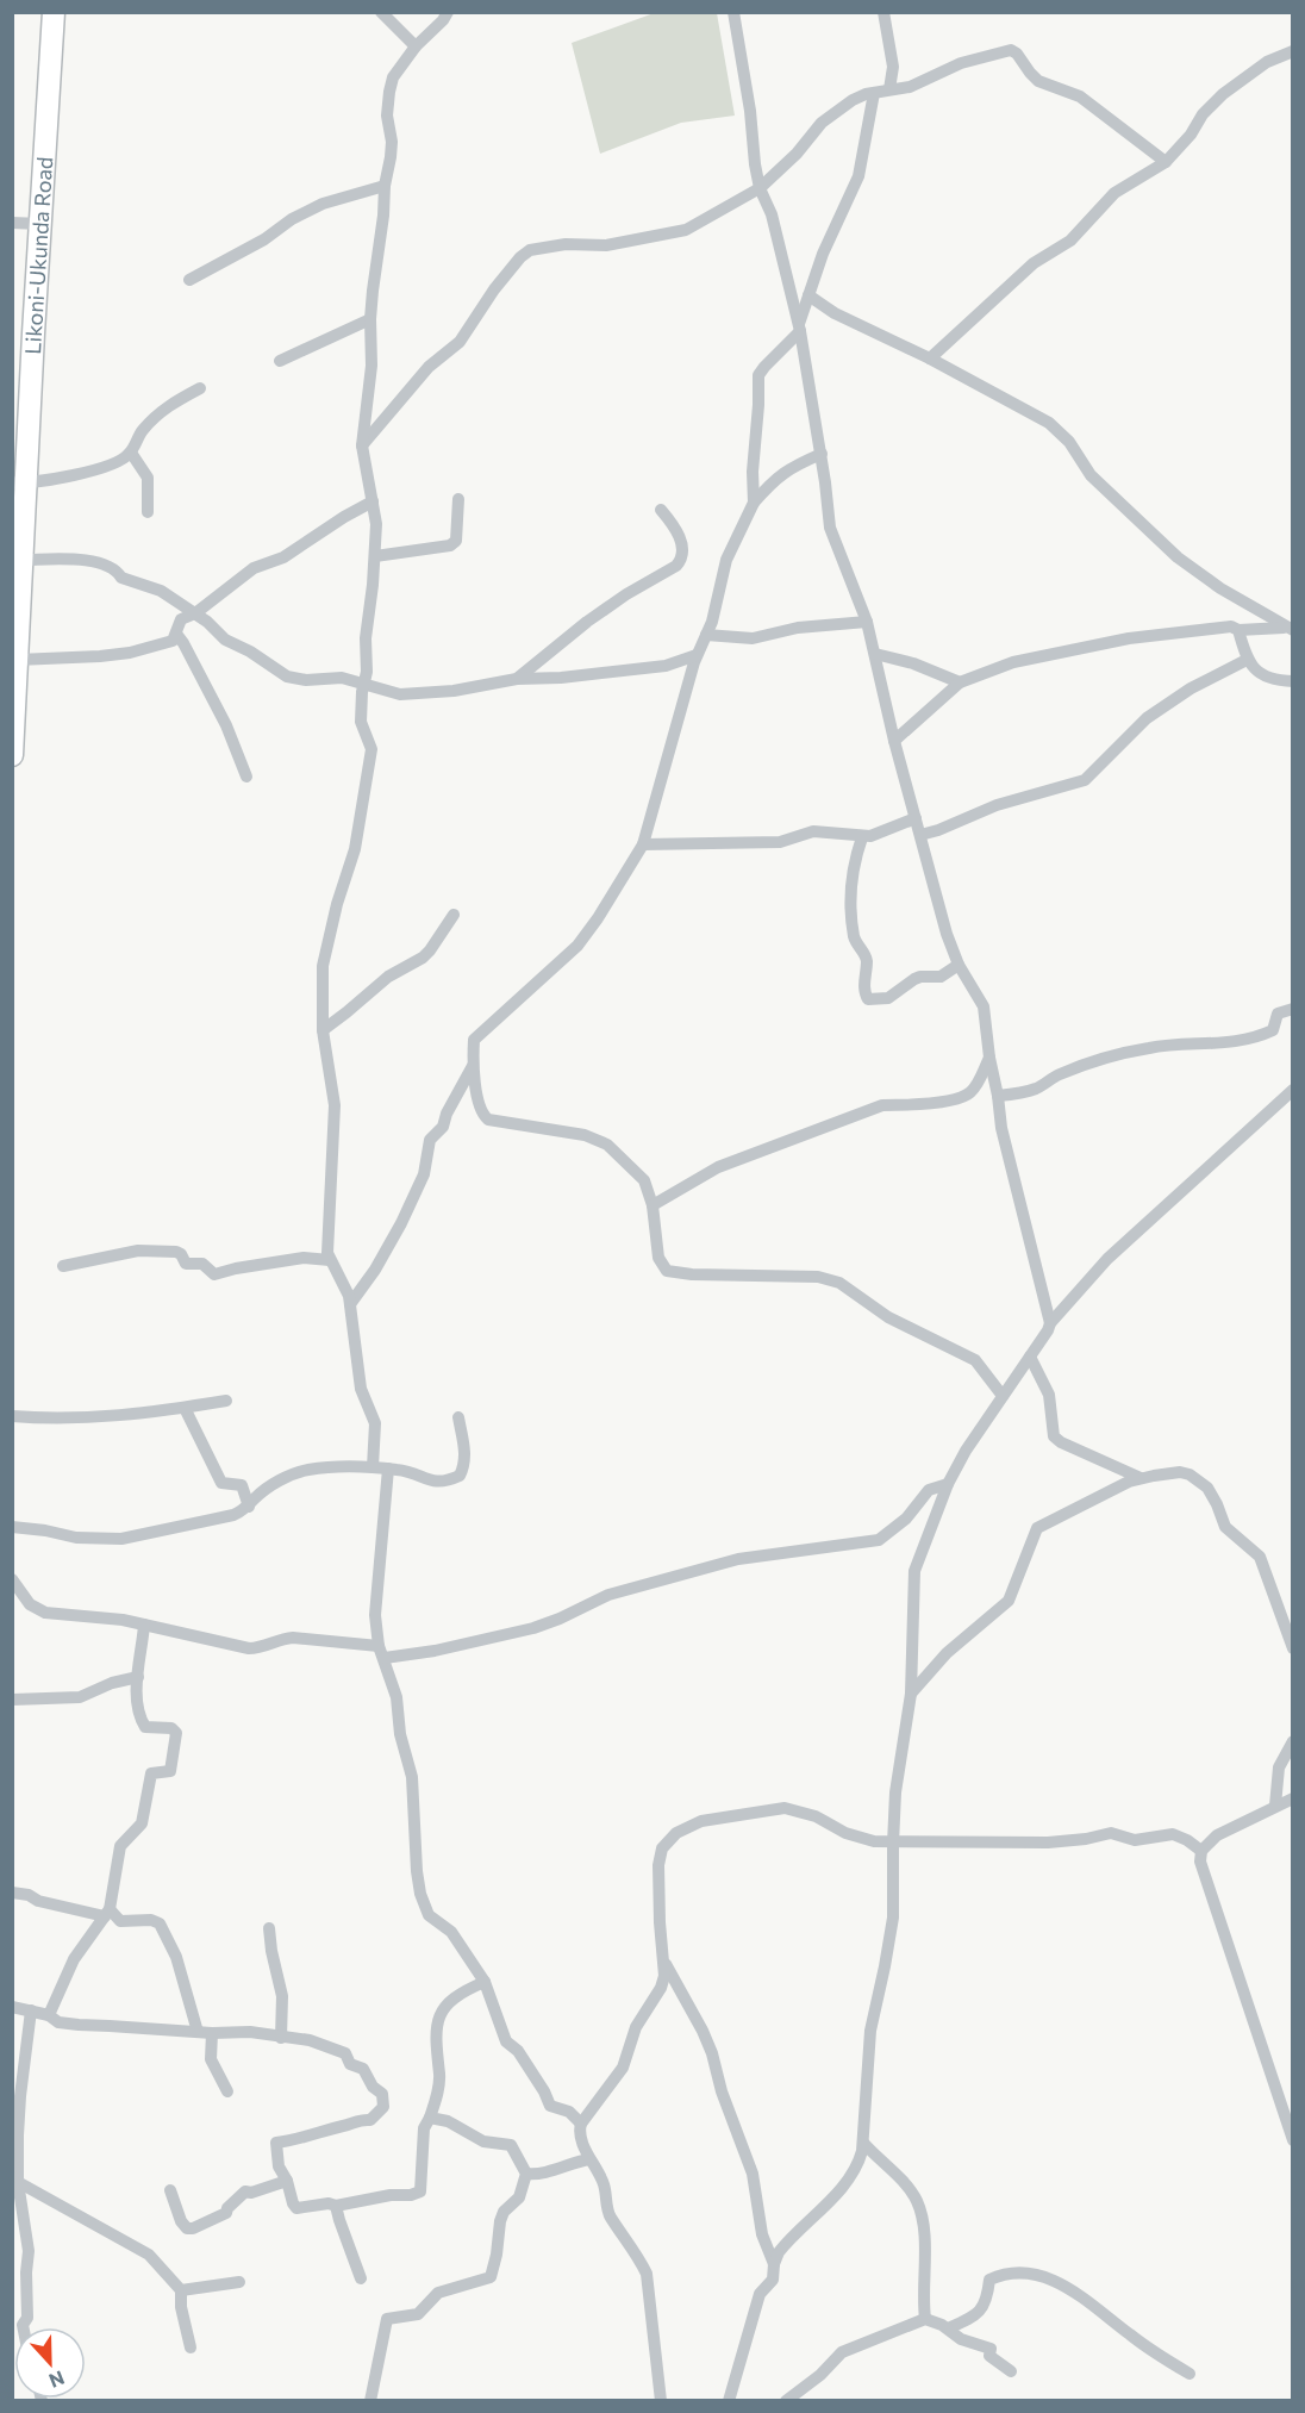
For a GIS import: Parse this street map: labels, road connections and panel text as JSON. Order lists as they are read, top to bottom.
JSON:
{
  "streets": {
    "highway": ["Likoni-Ukunda Road"]
  },
  "north": "bottom"
}
